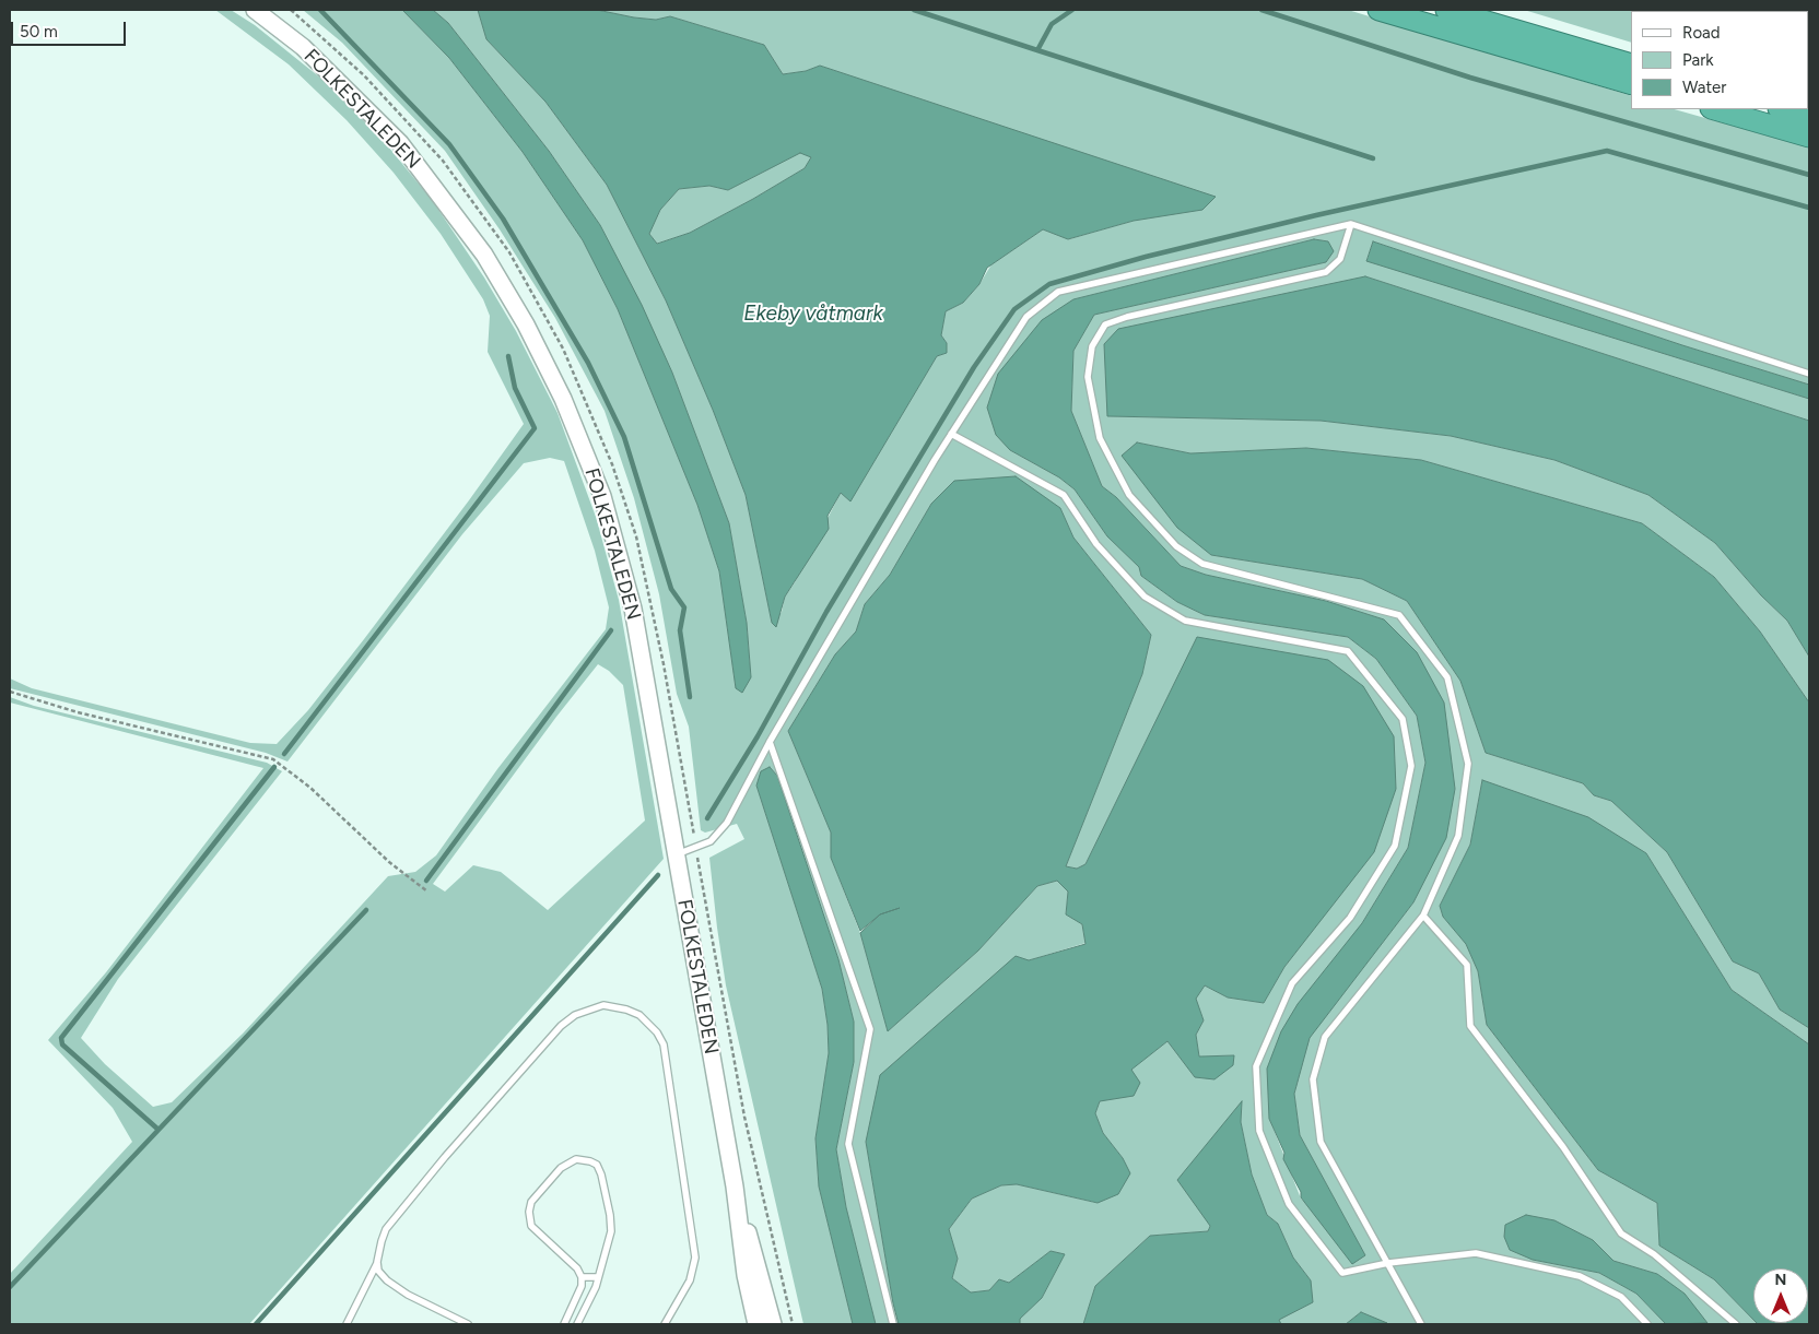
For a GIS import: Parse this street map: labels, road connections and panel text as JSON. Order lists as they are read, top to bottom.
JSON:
{
  "streets": {
    "main road": ["FOLKESTALEDEN"]
  },
  "water": ["Ekeby våtmark"],
  "legend": ["Road", "Park", "Water"],
  "scale_bar": "50 m",
  "north": "top"
}
